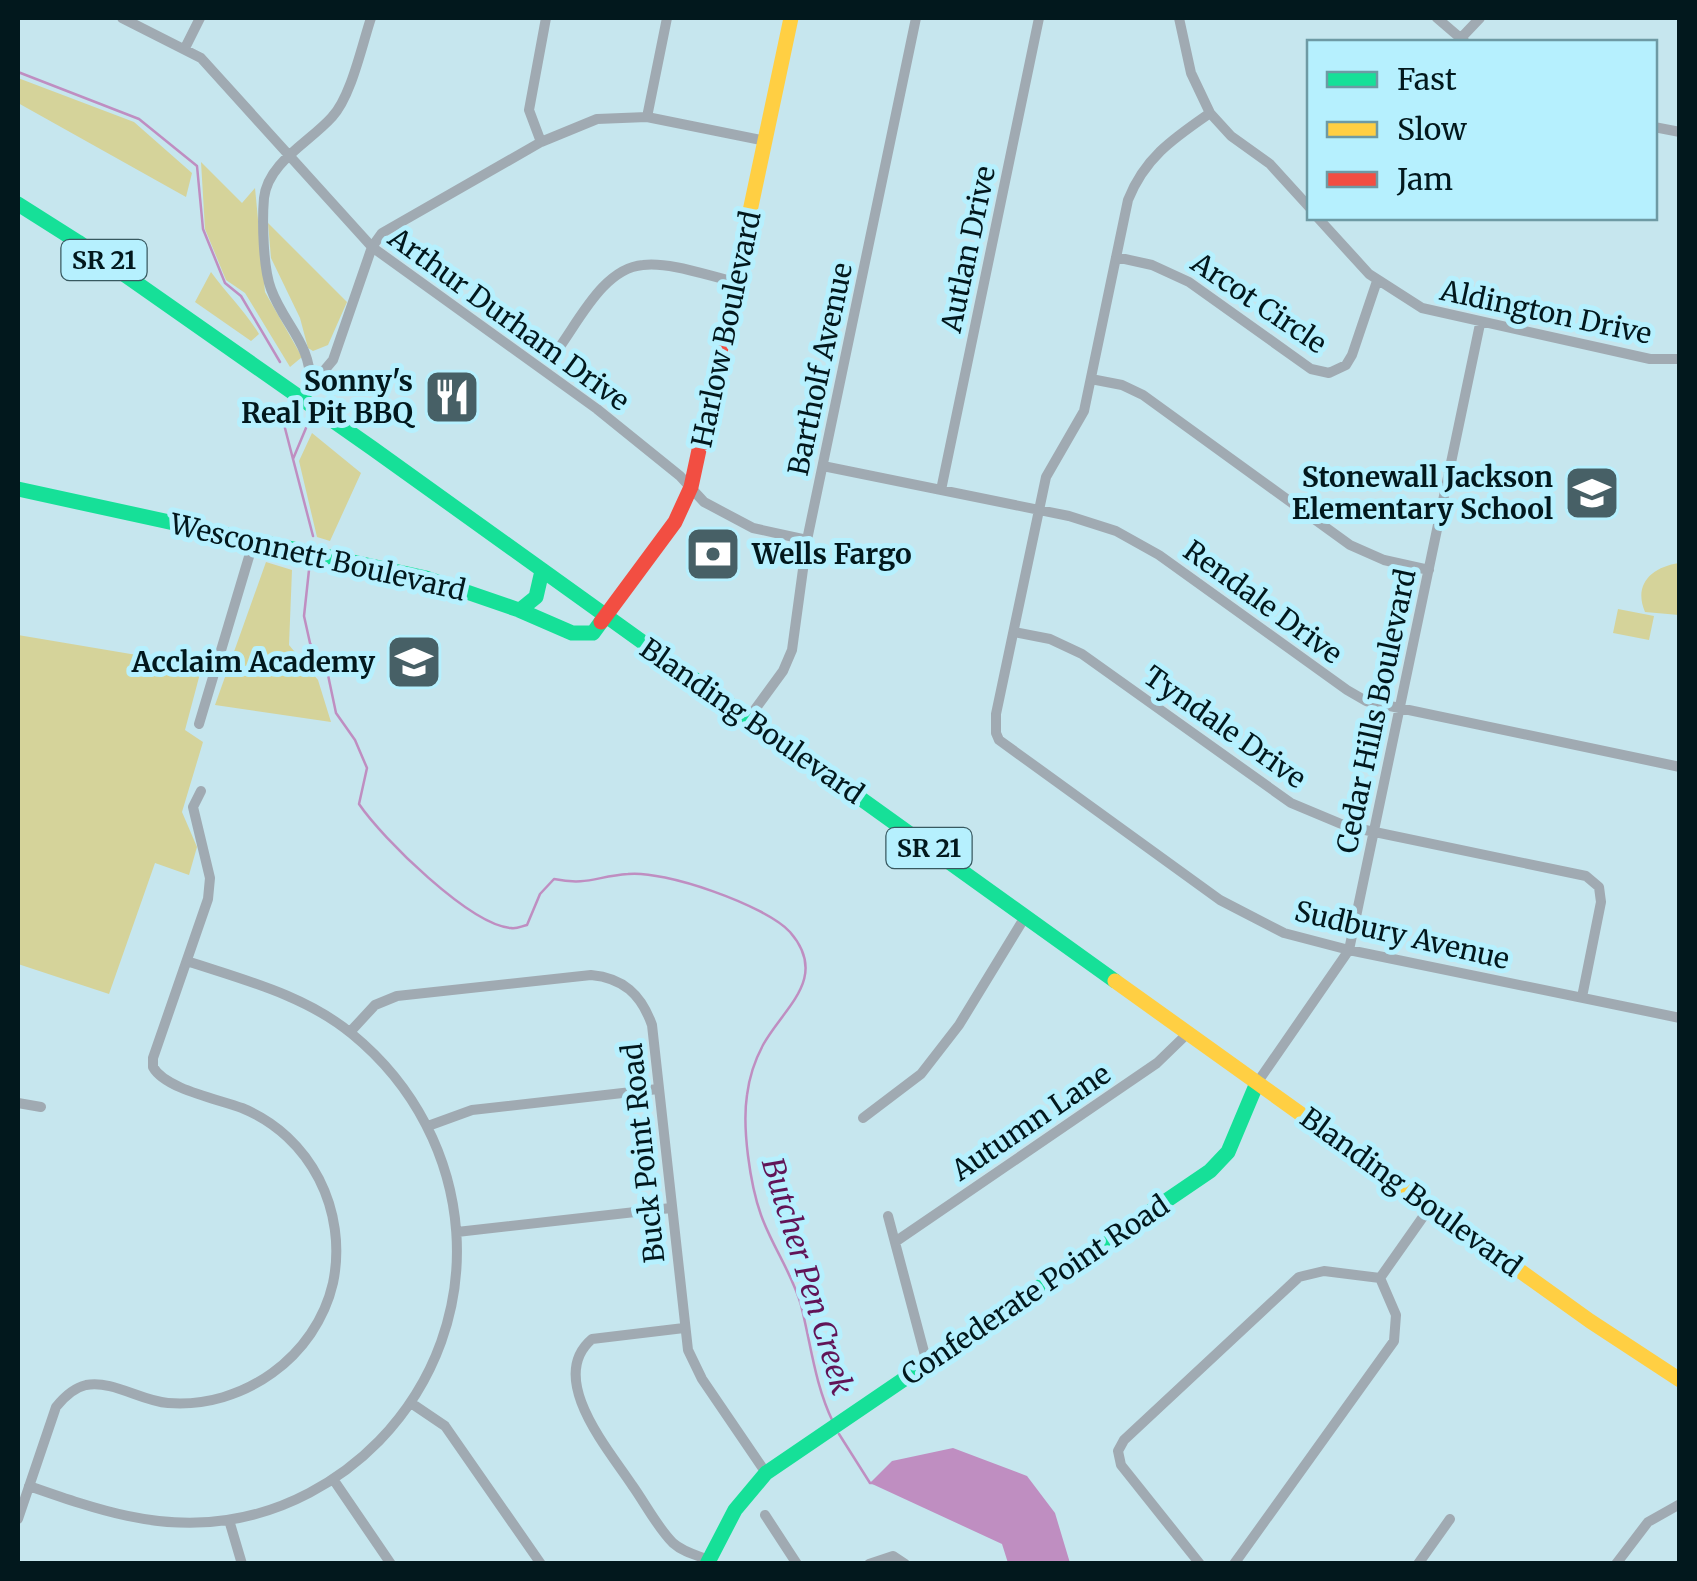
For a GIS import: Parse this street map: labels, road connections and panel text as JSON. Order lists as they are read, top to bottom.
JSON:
{
  "streets": {
    "street": [
      "Autlan Drive",
      "SR 21",
      "Arcot Circle",
      "Aldington Drive",
      "Arthur Durham Drive",
      "Harlow Boulevard",
      "Bartholf Avenue",
      "Wesconnett Boulevard",
      "Rendale Drive",
      "Cedar Hills Boulevard",
      "Blanding Boulevard",
      "Tyndale Drive",
      "Sudbury Avenue",
      "Autumn Lane",
      "Buck Point Road",
      "Confederate Point Road"
    ]
  },
  "crossings": [
    ["Autlan Drive", "Rendale Drive"],
    ["Arcot Circle", "Aldington Drive"],
    ["Aldington Drive", "Cedar Hills Boulevard"],
    ["Arthur Durham Drive", "Harlow Boulevard"],
    ["Arthur Durham Drive", "Bartholf Avenue"],
    ["Harlow Boulevard", "Wesconnett Boulevard"],
    ["Harlow Boulevard", "Blanding Boulevard"],
    ["Bartholf Avenue", "Rendale Drive"],
    ["Bartholf Avenue", "Blanding Boulevard"],
    ["Wesconnett Boulevard", "Blanding Boulevard"],
    ["Rendale Drive", "Cedar Hills Boulevard"],
    ["Cedar Hills Boulevard", "Blanding Boulevard"],
    ["Cedar Hills Boulevard", "Tyndale Drive"],
    ["Cedar Hills Boulevard", "Sudbury Avenue"],
    ["Cedar Hills Boulevard", "Confederate Point Road"],
    ["Blanding Boulevard", "Autumn Lane"],
    ["Blanding Boulevard", "Confederate Point Road"],
    ["Tyndale Drive", "Sudbury Avenue"],
    ["Buck Point Road", "Confederate Point Road"]
  ],
  "water": ["Butcher Pen Creek"],
  "places": {
    "restaurant": ["Sonny's Real Pit BBQ"],
    "school or university": ["Stonewall Jackson Elementary School", "Acclaim Academy"],
    "bank": ["Wells Fargo"]
  },
  "legend": ["Fast", "Slow", "Jam"]
}
